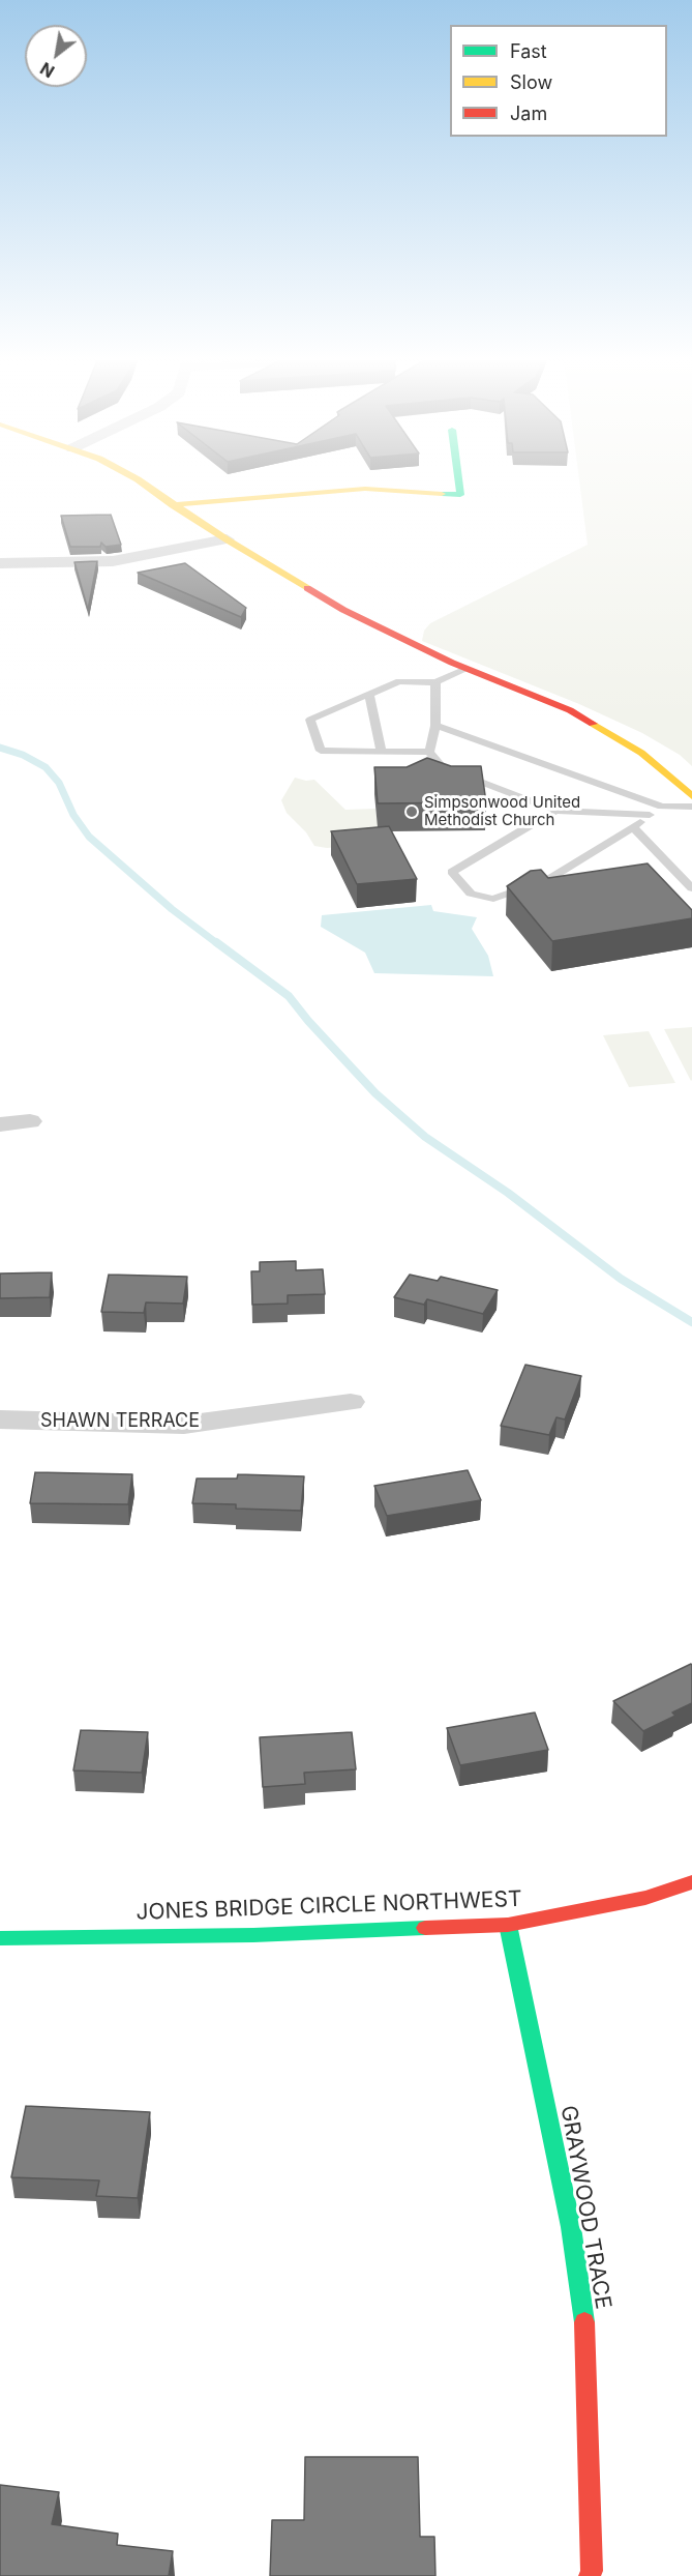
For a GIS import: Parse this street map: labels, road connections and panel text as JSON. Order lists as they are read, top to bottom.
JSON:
{
  "streets": {
    "street": ["SHAWN TERRACE", "JONES BRIDGE CIRCLE NORTHWEST", "GRAYWOOD TRACE"]
  },
  "crossings": [
    ["JONES BRIDGE CIRCLE NORTHWEST", "GRAYWOOD TRACE"]
  ],
  "places": ["Simpsonwood United Methodist Church"],
  "legend": ["Fast", "Slow", "Jam"],
  "north": "bottom left"
}
